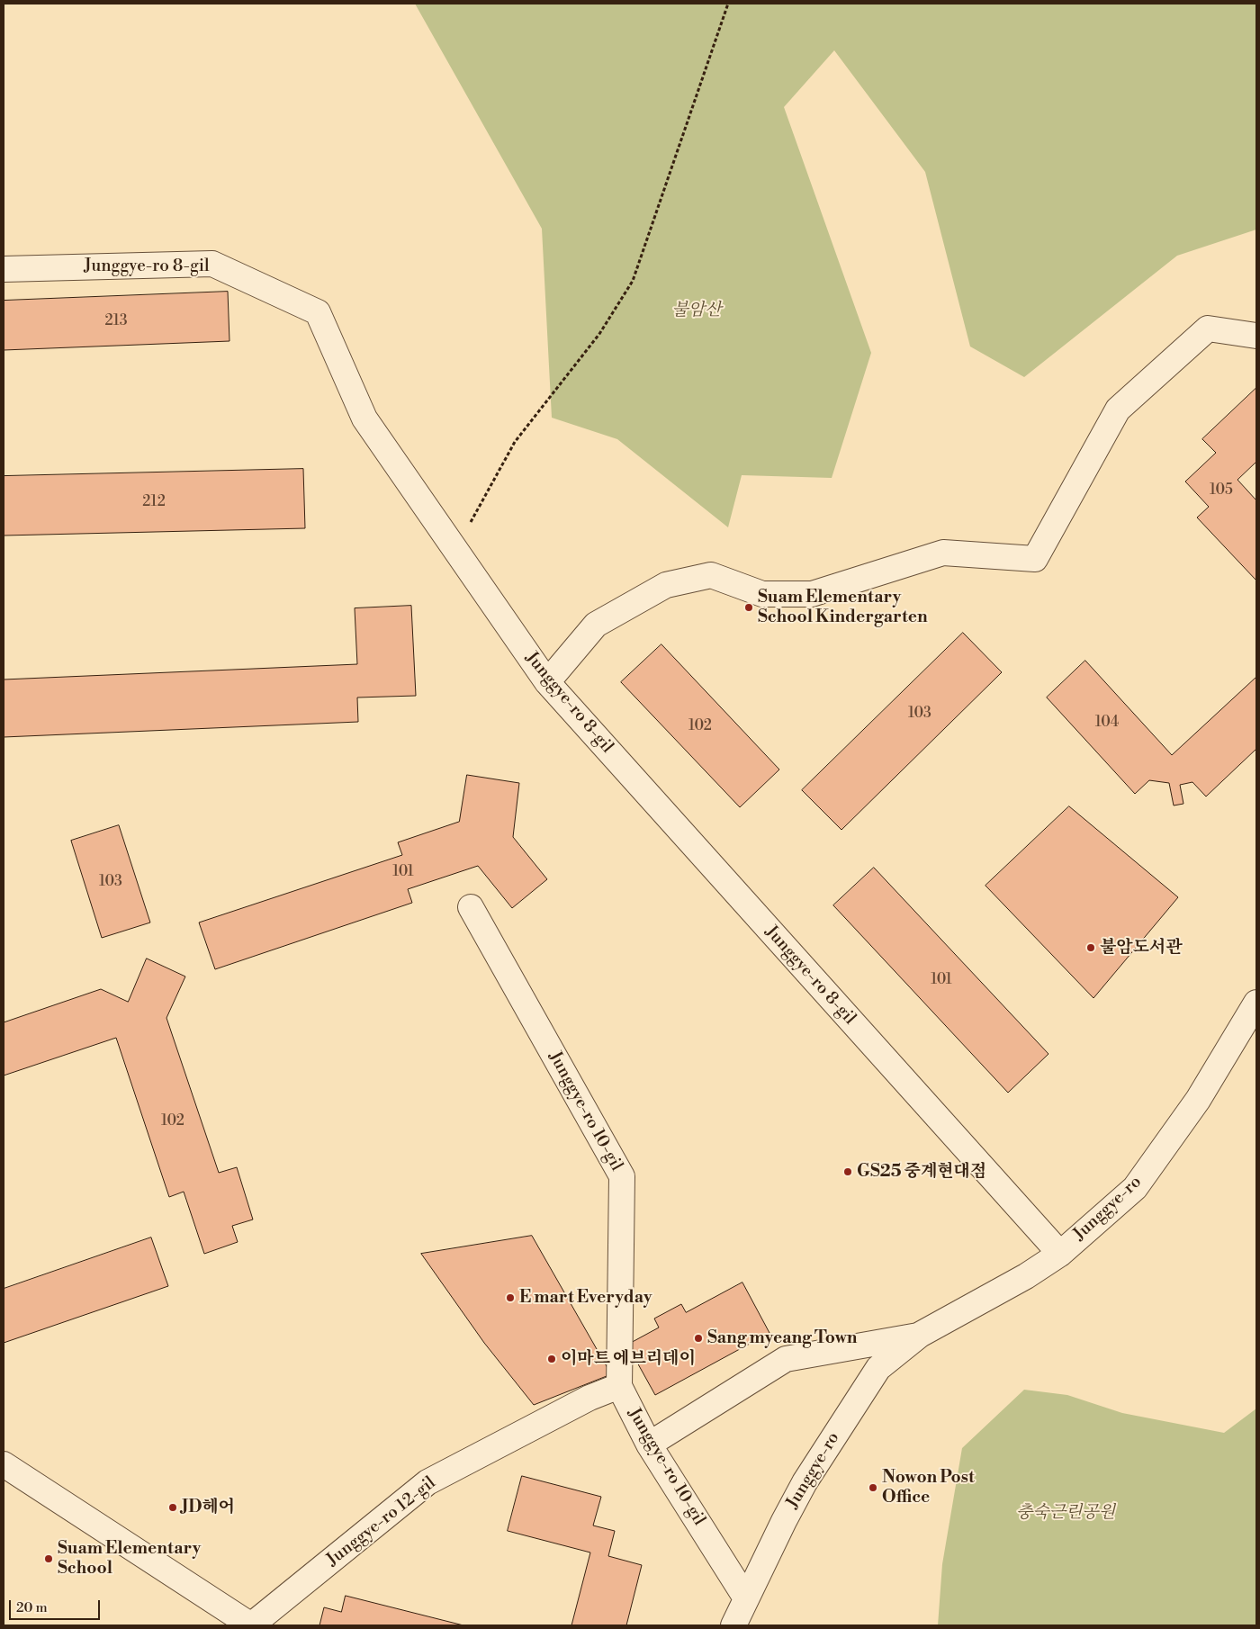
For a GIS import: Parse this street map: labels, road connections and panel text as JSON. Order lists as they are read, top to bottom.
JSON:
{
  "streets": {
    "street": [
      "Junggye-ro 8-gil",
      "Junggye-ro 10-gil",
      "Junggye-ro",
      "Junggye-ro 12-gil"
    ]
  },
  "crossings": [
    ["Junggye-ro 8-gil", "Junggye-ro"],
    ["Junggye-ro 10-gil", "Junggye-ro"],
    ["Junggye-ro 10-gil", "Junggye-ro 12-gil"]
  ],
  "parks": ["불암산", "충숙근린공원"],
  "places": [
    "Suam Elementary School Kindergarten",
    "불암도서관",
    "GS25 중계현대점",
    "E mart Everyday",
    "Sang myeang Town",
    "이마트 에브리데이",
    "Nowon Post Office",
    "JD헤어",
    "Suam Elementary School"
  ],
  "house_numbers": [
    "213",
    "105",
    "212",
    "103",
    "104",
    "102",
    "101",
    "103",
    "101",
    "102"
  ],
  "scale_bar": "20 m"
}
